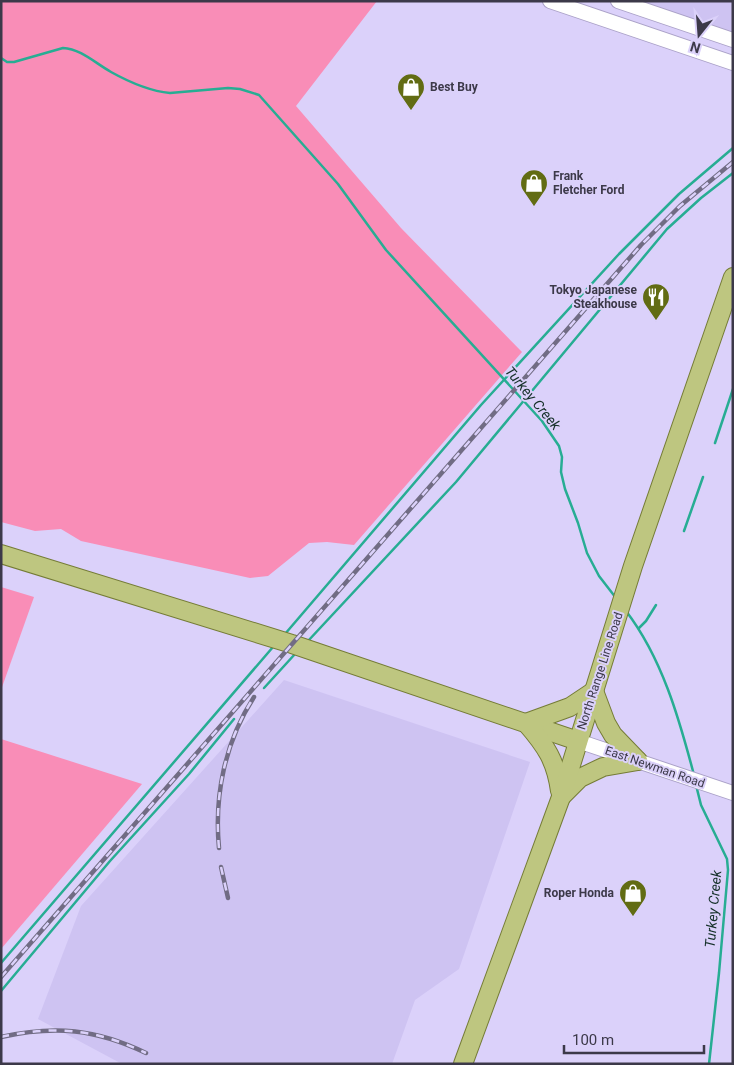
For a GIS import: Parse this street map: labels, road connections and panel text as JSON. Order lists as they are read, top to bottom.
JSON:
{
  "streets": {
    "main road": ["North Range Line Road"],
    "street": ["East Newman Road"]
  },
  "crossings": [
    ["North Range Line Road", "East Newman Road"]
  ],
  "water": ["Turkey Creek"],
  "places": {
    "shop": ["Best Buy", "Frank Fletcher Ford", "Roper Honda"],
    "restaurant": ["Tokyo Japanese Steakhouse"]
  },
  "scale_bar": "100 m",
  "north": "bottom"
}
